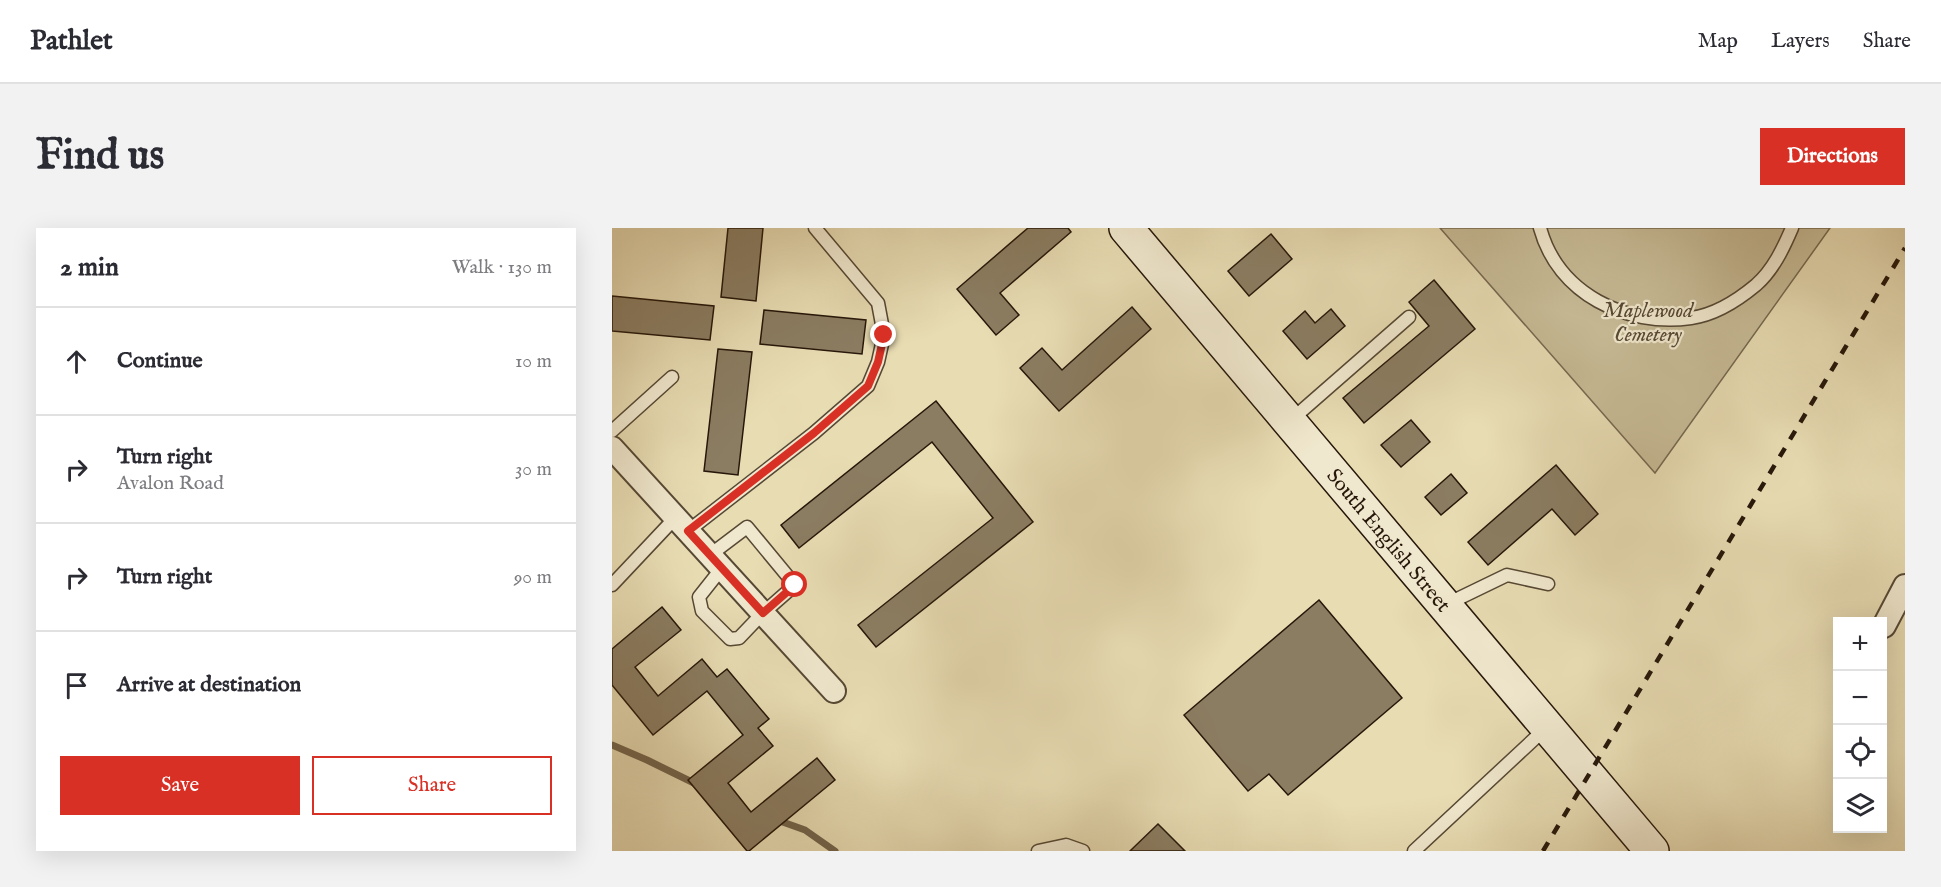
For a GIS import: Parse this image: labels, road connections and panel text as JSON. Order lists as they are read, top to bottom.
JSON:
{
  "streets": {
    "street": ["South English Street"]
  },
  "parks": ["Maplewood Cemetery"],
  "page": {
    "header": "Pathlet",
    "nav": ["Map", "Layers", "Share"],
    "buttons": [
      "Directions",
      ["Save", "Share"]
    ],
    "title": "Find us",
    "heading": ["2 min", "Walk · 130 m"],
    "list": [
      ["Continue", "10 m"],
      ["Turn right", "Avalon Road", "30 m"],
      ["Turn right", "90 m"],
      "Arrive at destination"
    ],
    "map_buttons": ["+", "−"]
  }
}
